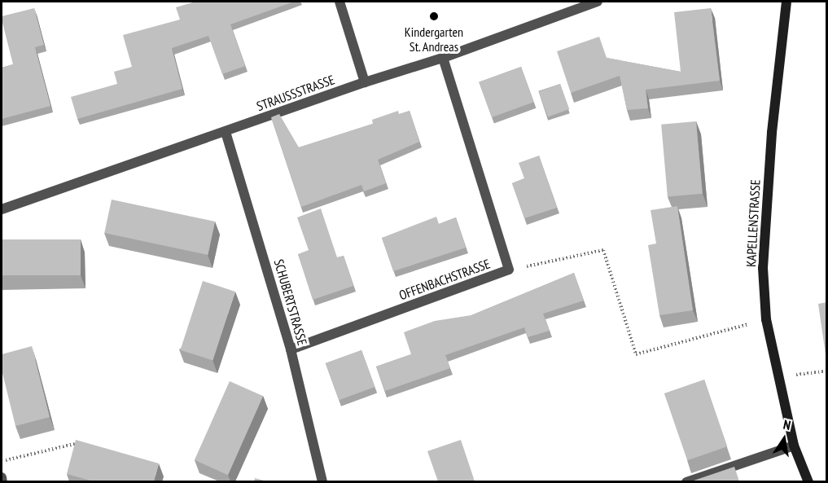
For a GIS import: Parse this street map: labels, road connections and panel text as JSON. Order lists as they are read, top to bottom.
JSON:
{
  "streets": {
    "main road": ["KAPELLENSTRASSE"],
    "street": ["STRAUSSSTRASSE", "OFFENBACHSTRASSE", "SCHUBERTSTRASSE"]
  },
  "crossings": [
    ["STRAUSSSTRASSE", "OFFENBACHSTRASSE"],
    ["STRAUSSSTRASSE", "SCHUBERTSTRASSE"],
    ["OFFENBACHSTRASSE", "SCHUBERTSTRASSE"]
  ],
  "places": ["Kindergarten St. Andreas"],
  "north": "top"
}
